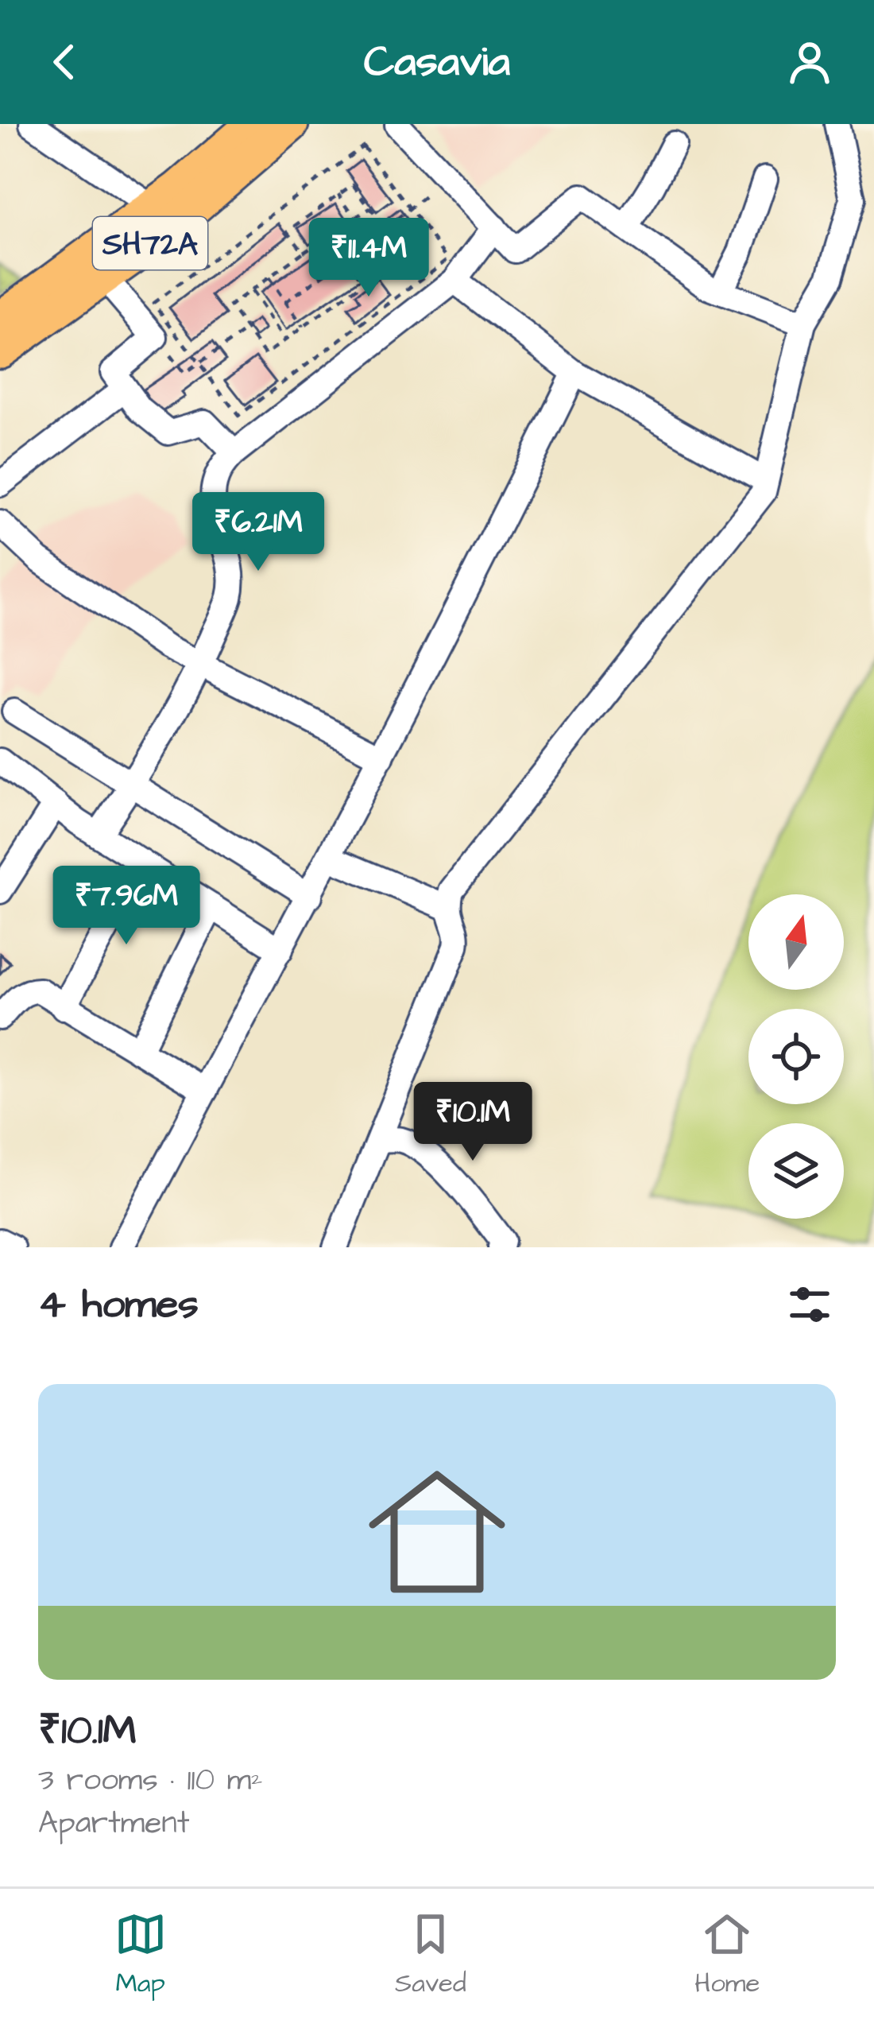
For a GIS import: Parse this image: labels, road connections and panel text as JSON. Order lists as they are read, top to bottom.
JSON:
{
  "streets": {
    "highway": ["SH72A"]
  },
  "north": "top",
  "page": {
    "header": "Casavia",
    "price": [
      "₹11.4M",
      "₹6.21M",
      "₹7.96M",
      "₹10.1M"
    ],
    "heading": "4 homes",
    "list": [
      {
        "name": "₹10.1M",
        "note": "3 rooms · 110 m² · Apartment"
      }
    ],
    "tabs": ["Map", "Saved", "Home"]
  }
}
